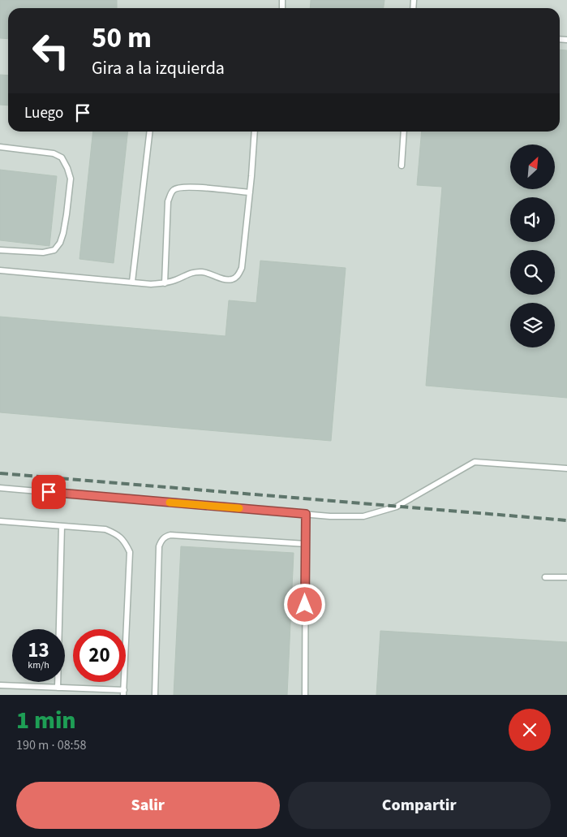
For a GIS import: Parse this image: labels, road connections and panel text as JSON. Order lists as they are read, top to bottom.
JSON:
{
  "north": "top right",
  "page": {
    "turn": ["50 m", "Gira a la izquierda"],
    "then": "Luego",
    "speed": "13 km/h",
    "limit": "20",
    "heading": ["1 min", "190 m · 08:58"],
    "buttons": ["Salir", "Compartir"]
  }
}
